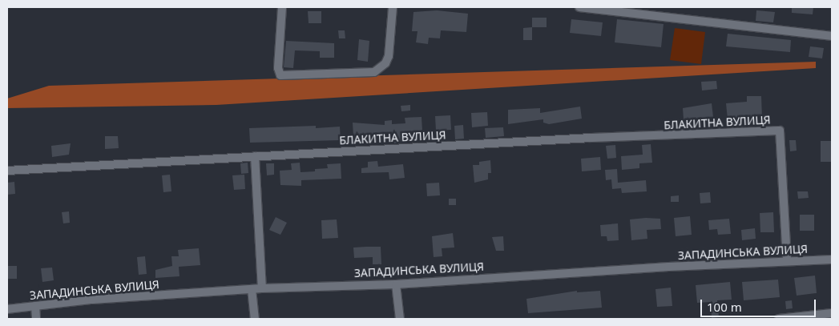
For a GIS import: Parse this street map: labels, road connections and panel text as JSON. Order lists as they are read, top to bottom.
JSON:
{
  "streets": {
    "street": ["БЛАКИТНА ВУЛИЦЯ", "ЗАПАДИНСЬКА ВУЛИЦЯ"]
  },
  "crossings": [
    ["БЛАКИТНА ВУЛИЦЯ", "ЗАПАДИНСЬКА ВУЛИЦЯ"]
  ],
  "scale_bar": "100 m"
}
